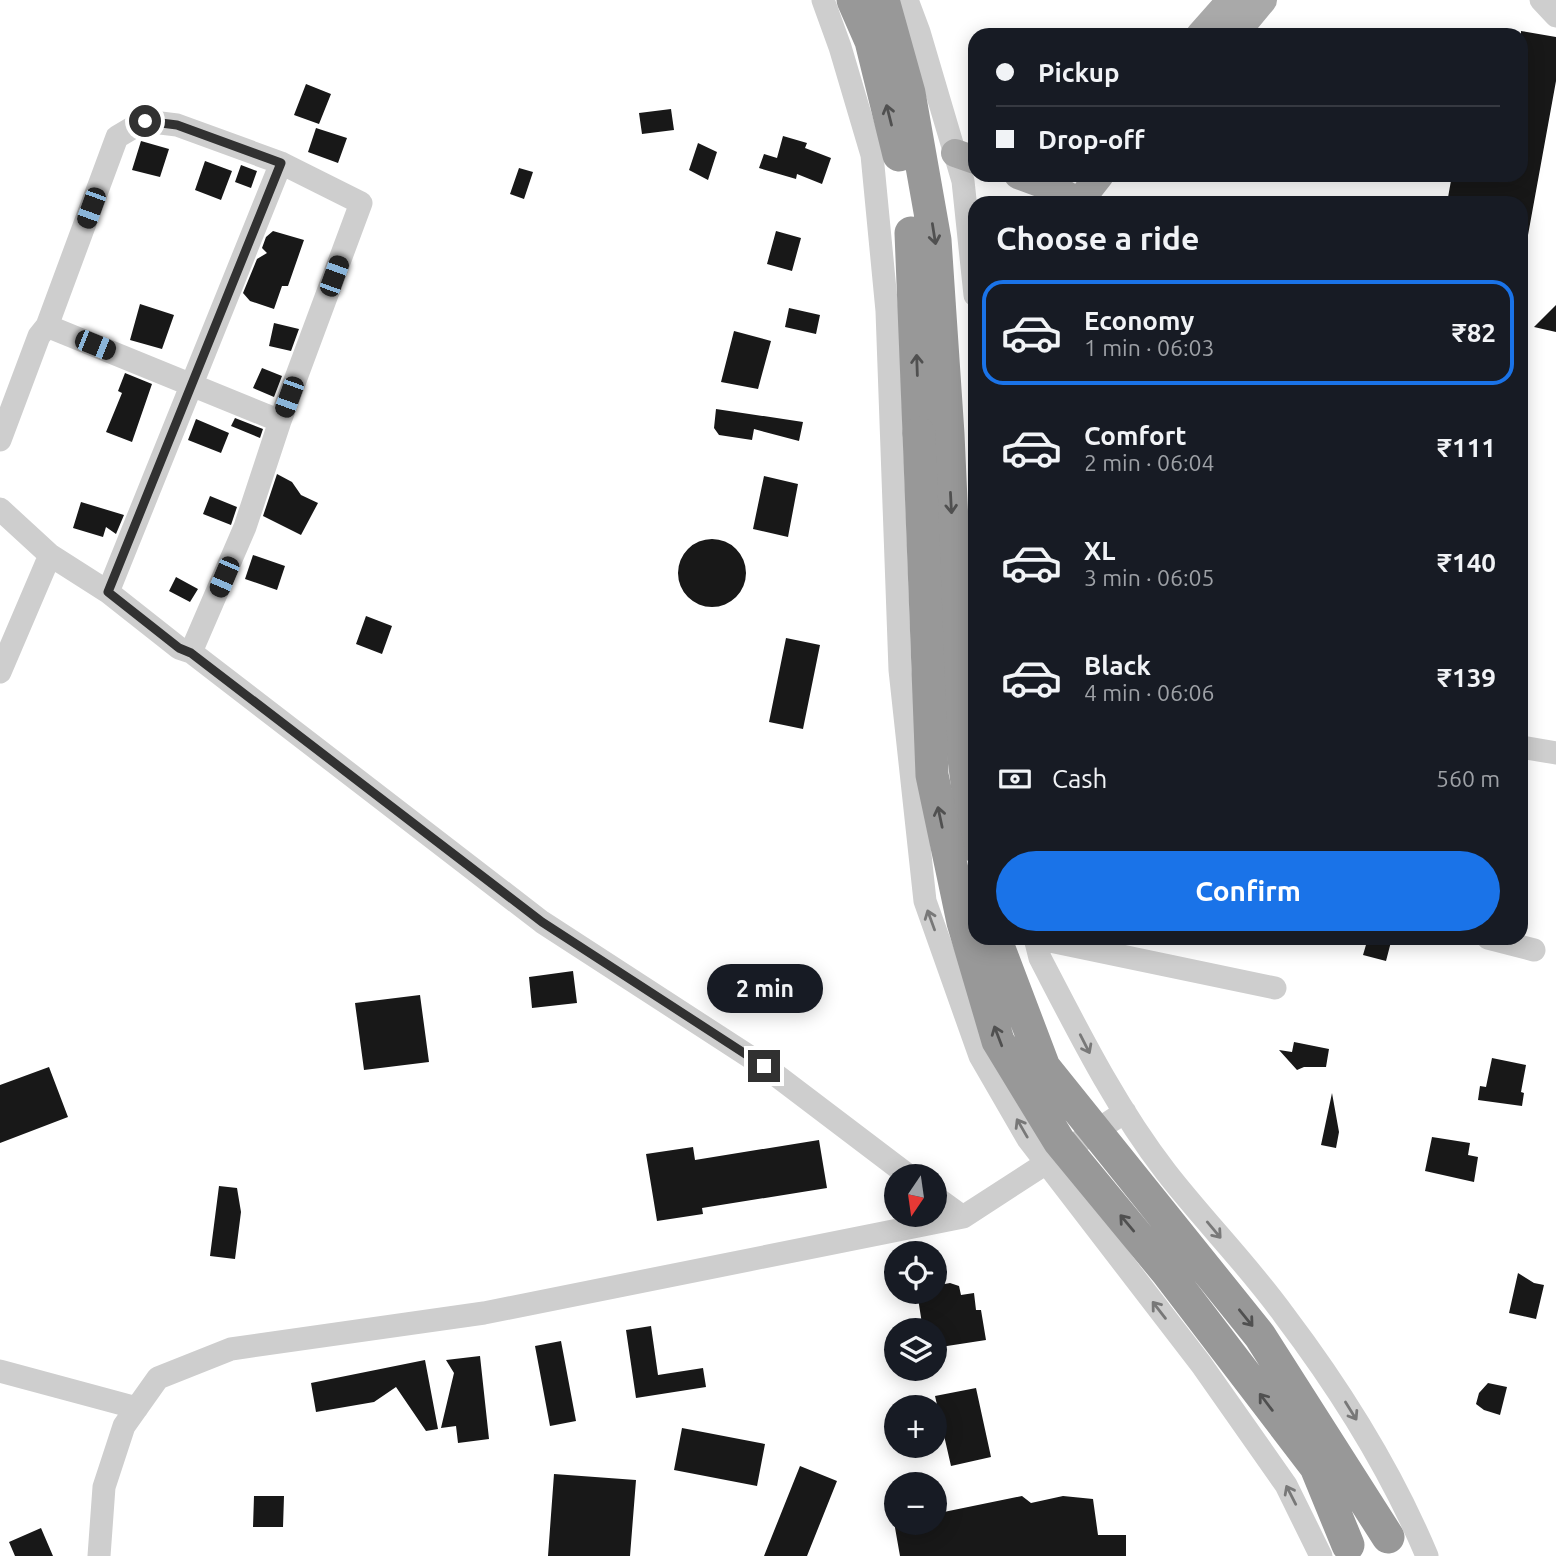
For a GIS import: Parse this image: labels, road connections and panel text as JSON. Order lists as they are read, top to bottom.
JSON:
{
  "north": "bottom",
  "page": {
    "banner": ["Pickup", "Drop-off"],
    "heading": "Choose a ride",
    "list": [
      {
        "name": "Economy",
        "note": "1 min · 06:03",
        "value": "₹82"
      },
      {
        "name": "Comfort",
        "note": "2 min · 06:04",
        "value": "₹111"
      },
      {
        "name": "XL",
        "note": "3 min · 06:05",
        "value": "₹140"
      },
      {
        "name": "Black",
        "note": "4 min · 06:06",
        "value": "₹139"
      }
    ],
    "pay": ["Cash", "560 m"],
    "buttons": "Confirm",
    "bubble": "2 min",
    "map_buttons": ["+", "−"]
  }
}
